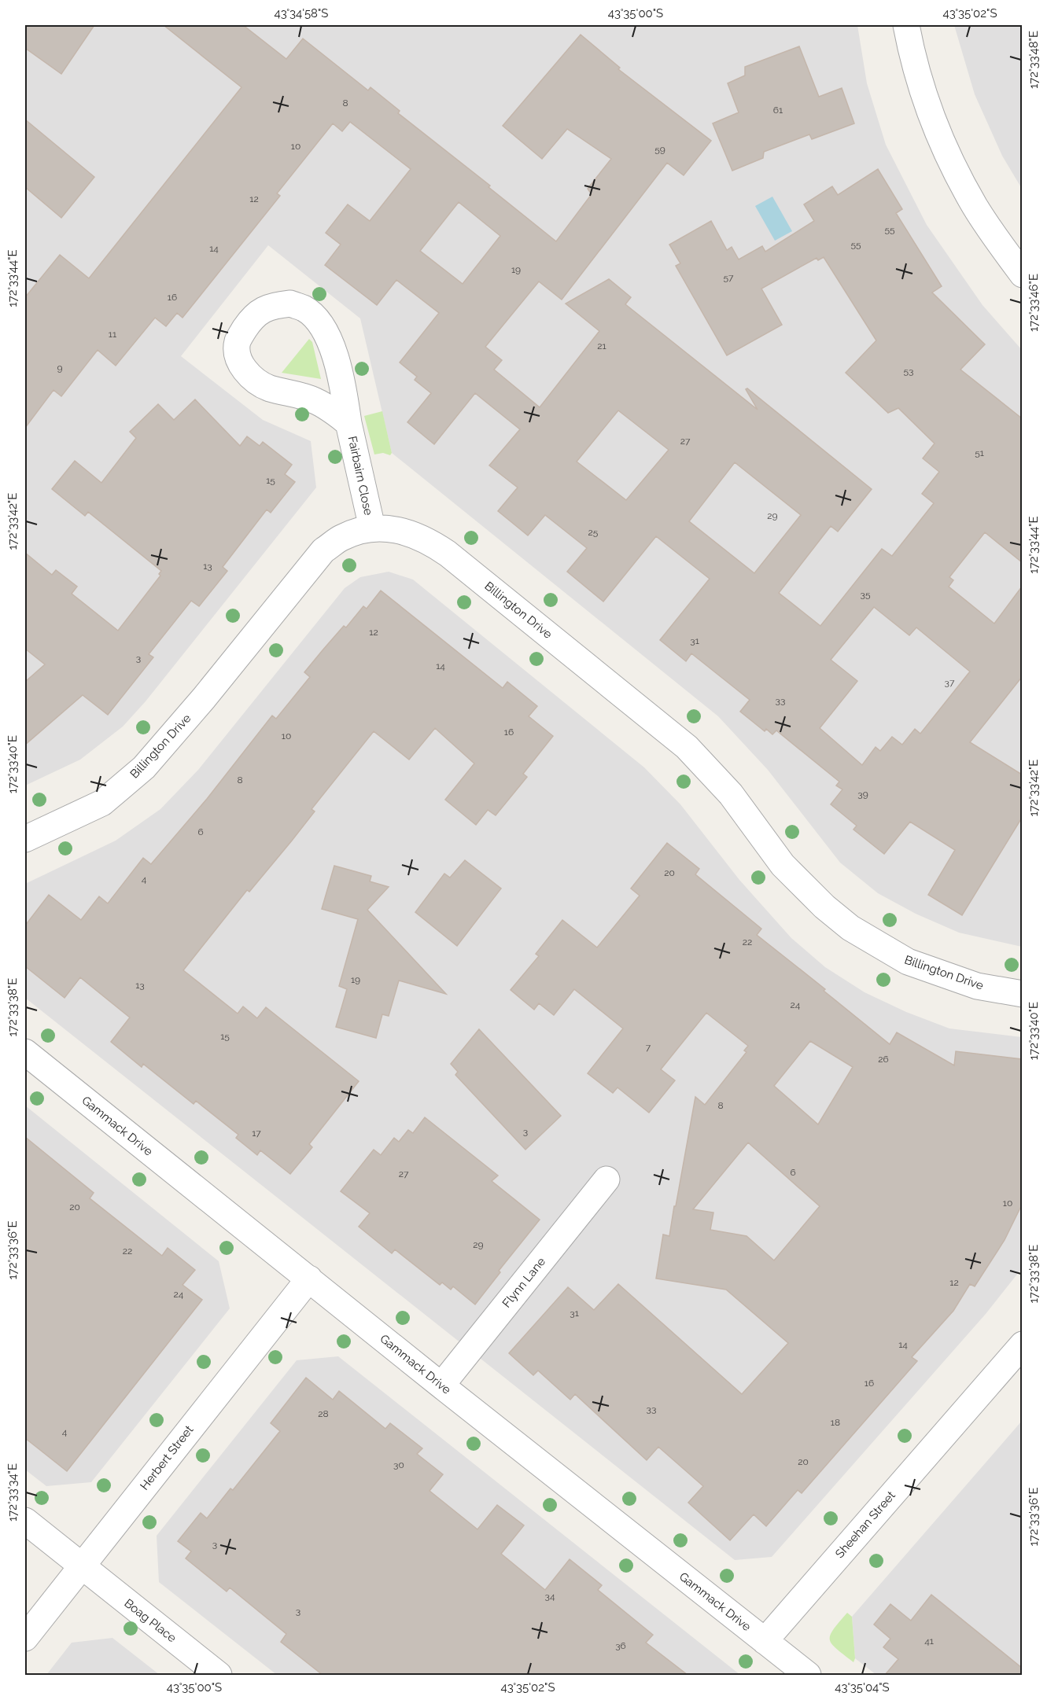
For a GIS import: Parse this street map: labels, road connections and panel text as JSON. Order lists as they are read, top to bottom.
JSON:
{
  "streets": {
    "street": [
      "Fairbairn Close",
      "Billington Drive",
      "Gammack Drive",
      "Flynn Lane",
      "Herbert Street",
      "Sheehan Street",
      "Boag Place"
    ]
  },
  "crossings": [
    ["Fairbairn Close", "Billington Drive"],
    ["Gammack Drive", "Flynn Lane"],
    ["Gammack Drive", "Herbert Street"],
    ["Gammack Drive", "Sheehan Street"],
    ["Herbert Street", "Boag Place"]
  ],
  "house_numbers": [
    "8",
    "61",
    "10",
    "59",
    "12",
    "55",
    "55",
    "14",
    "19",
    "57",
    "16",
    "11",
    "21",
    "9",
    "53",
    "27",
    "51",
    "15",
    "29",
    "25",
    "13",
    "35",
    "12",
    "31",
    "3",
    "14",
    "37",
    "33",
    "16",
    "10",
    "8",
    "39",
    "6",
    "20",
    "4",
    "22",
    "19",
    "13",
    "24",
    "15",
    "7",
    "26",
    "8",
    "3",
    "17",
    "6",
    "27",
    "10",
    "20",
    "29",
    "22",
    "12",
    "24",
    "31",
    "14",
    "16",
    "33",
    "28",
    "18",
    "4",
    "20",
    "30",
    "3",
    "34",
    "3",
    "41",
    "36"
  ],
  "coordinates": [
    "43°34'58\"S",
    "43°35'00\"S",
    "43°35'02\"S",
    "172°33'48\"E",
    "172°33'44\"E",
    "172°33'46\"E",
    "172°33'42\"E",
    "172°33'40\"E",
    "172°33'38\"E",
    "172°33'36\"E",
    "172°33'34\"E",
    "43°35'04\"S"
  ]
}
